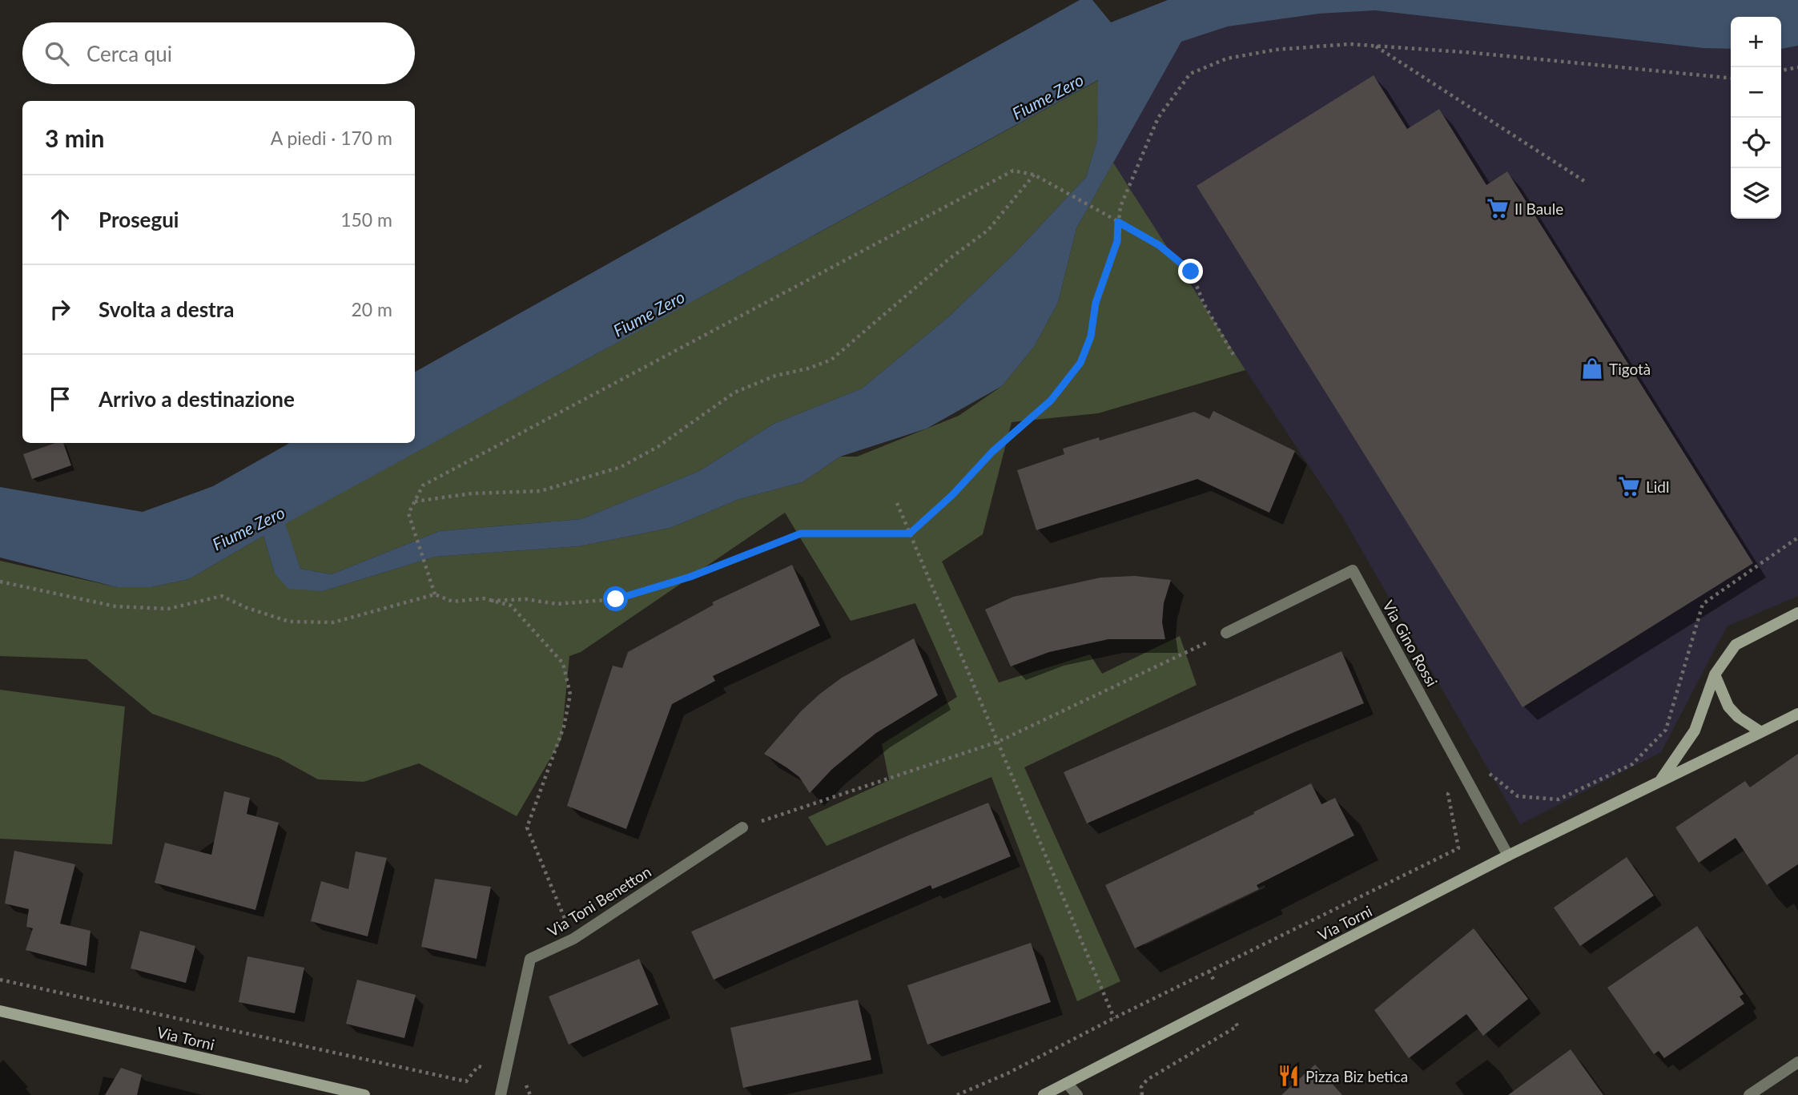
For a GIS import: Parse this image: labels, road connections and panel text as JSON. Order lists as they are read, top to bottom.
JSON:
{
  "streets": {
    "main road": ["Via Torni"],
    "street": ["Via Gino Rossi", "Via Toni Benetton"]
  },
  "crossings": [
    ["Via Gino Rossi", "Via Torni"]
  ],
  "water": ["Fiume Zero"],
  "places": {
    "supermarket": ["Il Baule", "Lidl"],
    "shop": ["Tigotà"],
    "restaurant": ["Pizza Biz betica"]
  },
  "page": {
    "map_buttons": ["+", "−"],
    "search": "Cerca qui",
    "heading": ["3 min", "A piedi · 170 m"],
    "list": [
      ["Prosegui", "150 m"],
      ["Svolta a destra", "20 m"],
      "Arrivo a destinazione"
    ]
  }
}
